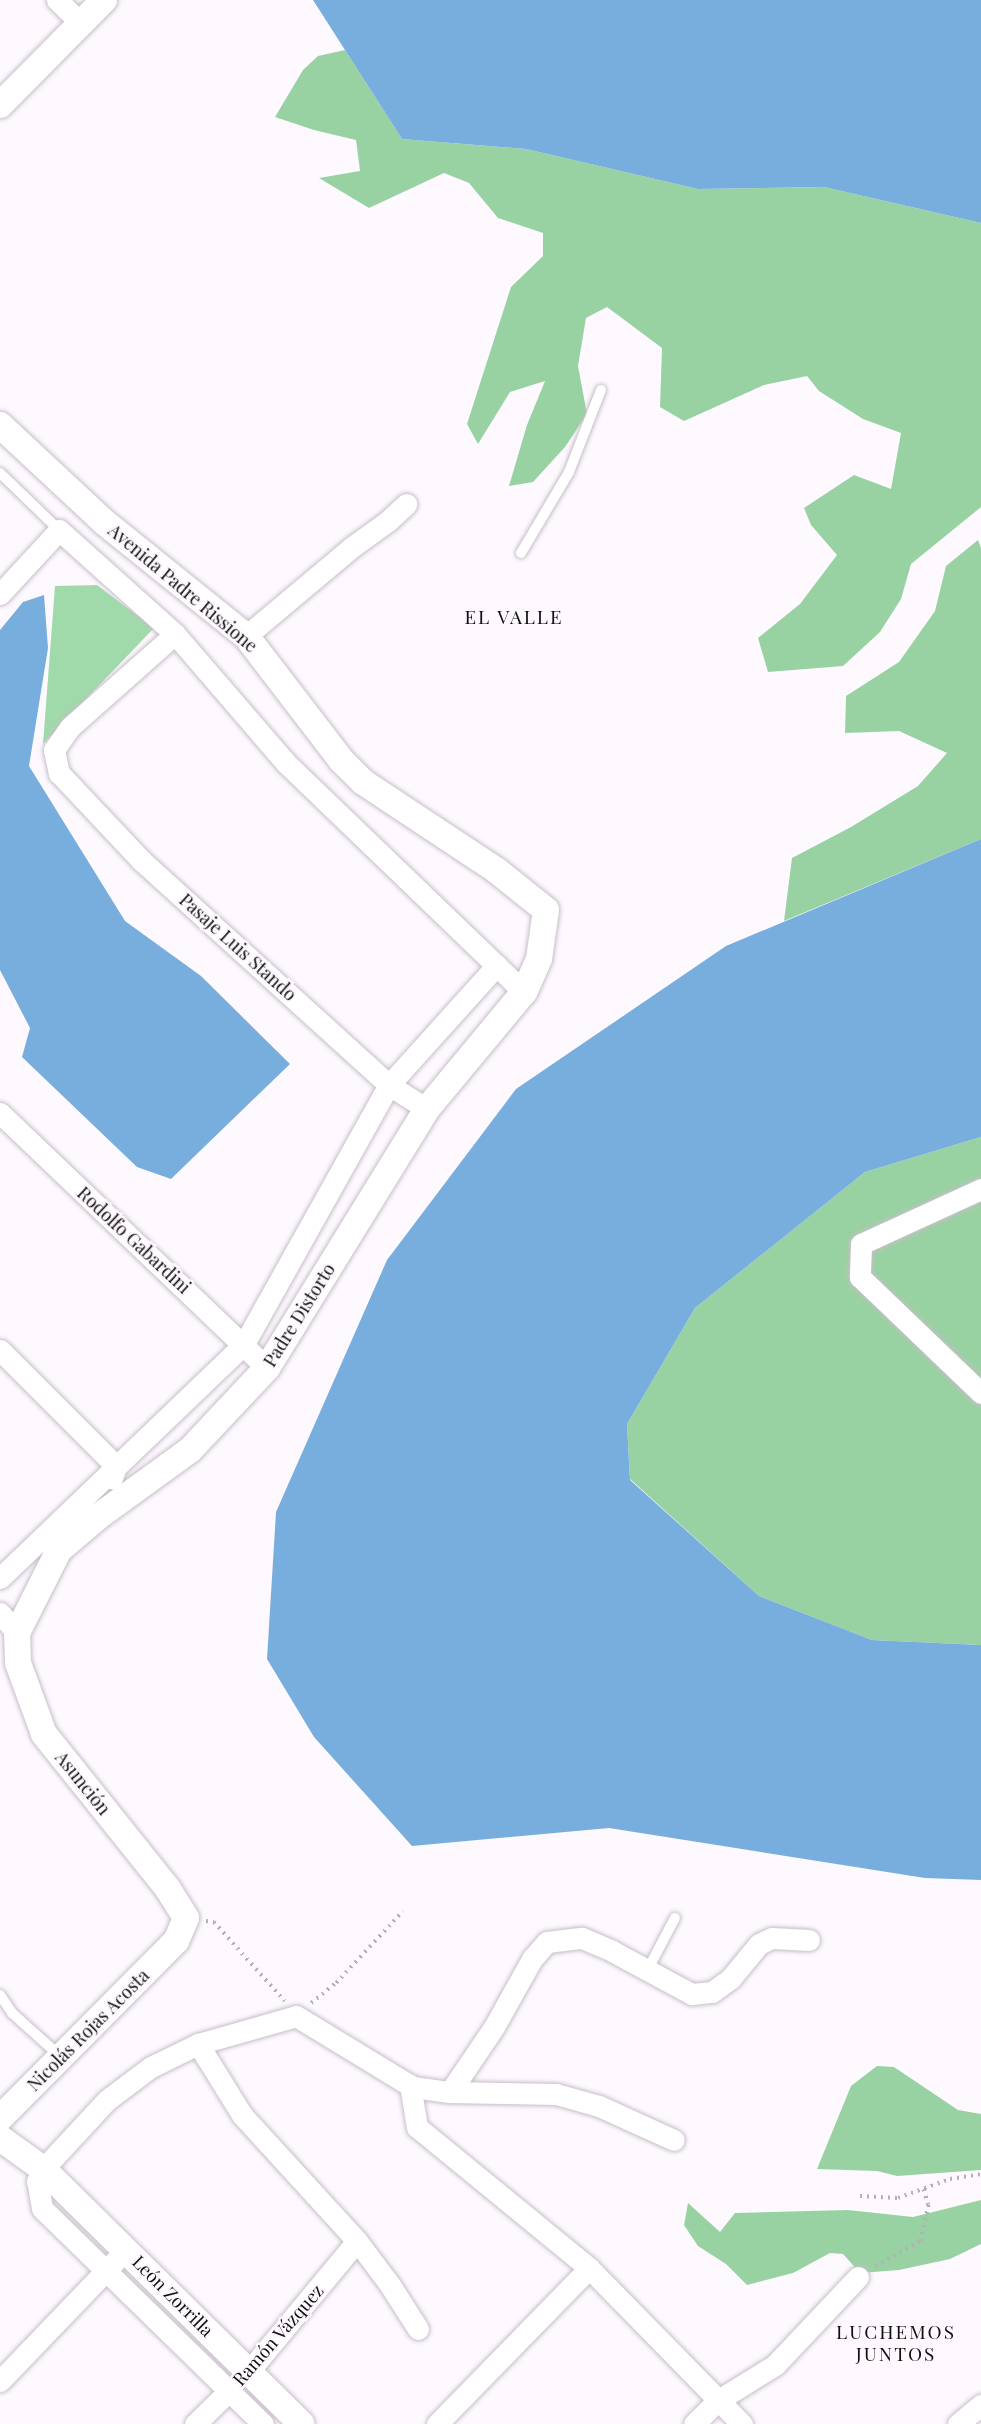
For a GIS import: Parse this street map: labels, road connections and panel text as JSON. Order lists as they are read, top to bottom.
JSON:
{
  "streets": {
    "street": [
      "Avenida Padre Rissione",
      "Pasaje Luis Stando",
      "Rodolfo Gabardini",
      "Padre Distorto",
      "Asunción",
      "Nicolás Rojas Acosta",
      "León Zorrilla",
      "Ramón Vázquez"
    ]
  },
  "crossings": [
    ["Avenida Padre Rissione", "Pasaje Luis Stando"],
    ["Avenida Padre Rissione", "Padre Distorto"],
    ["Pasaje Luis Stando", "Padre Distorto"],
    ["Rodolfo Gabardini", "Padre Distorto"],
    ["Padre Distorto", "Asunción"],
    ["Asunción", "Nicolás Rojas Acosta"],
    ["León Zorrilla", "Ramón Vázquez"]
  ],
  "districts": ["EL VALLE", "LUCHEMOS JUNTOS"]
}
